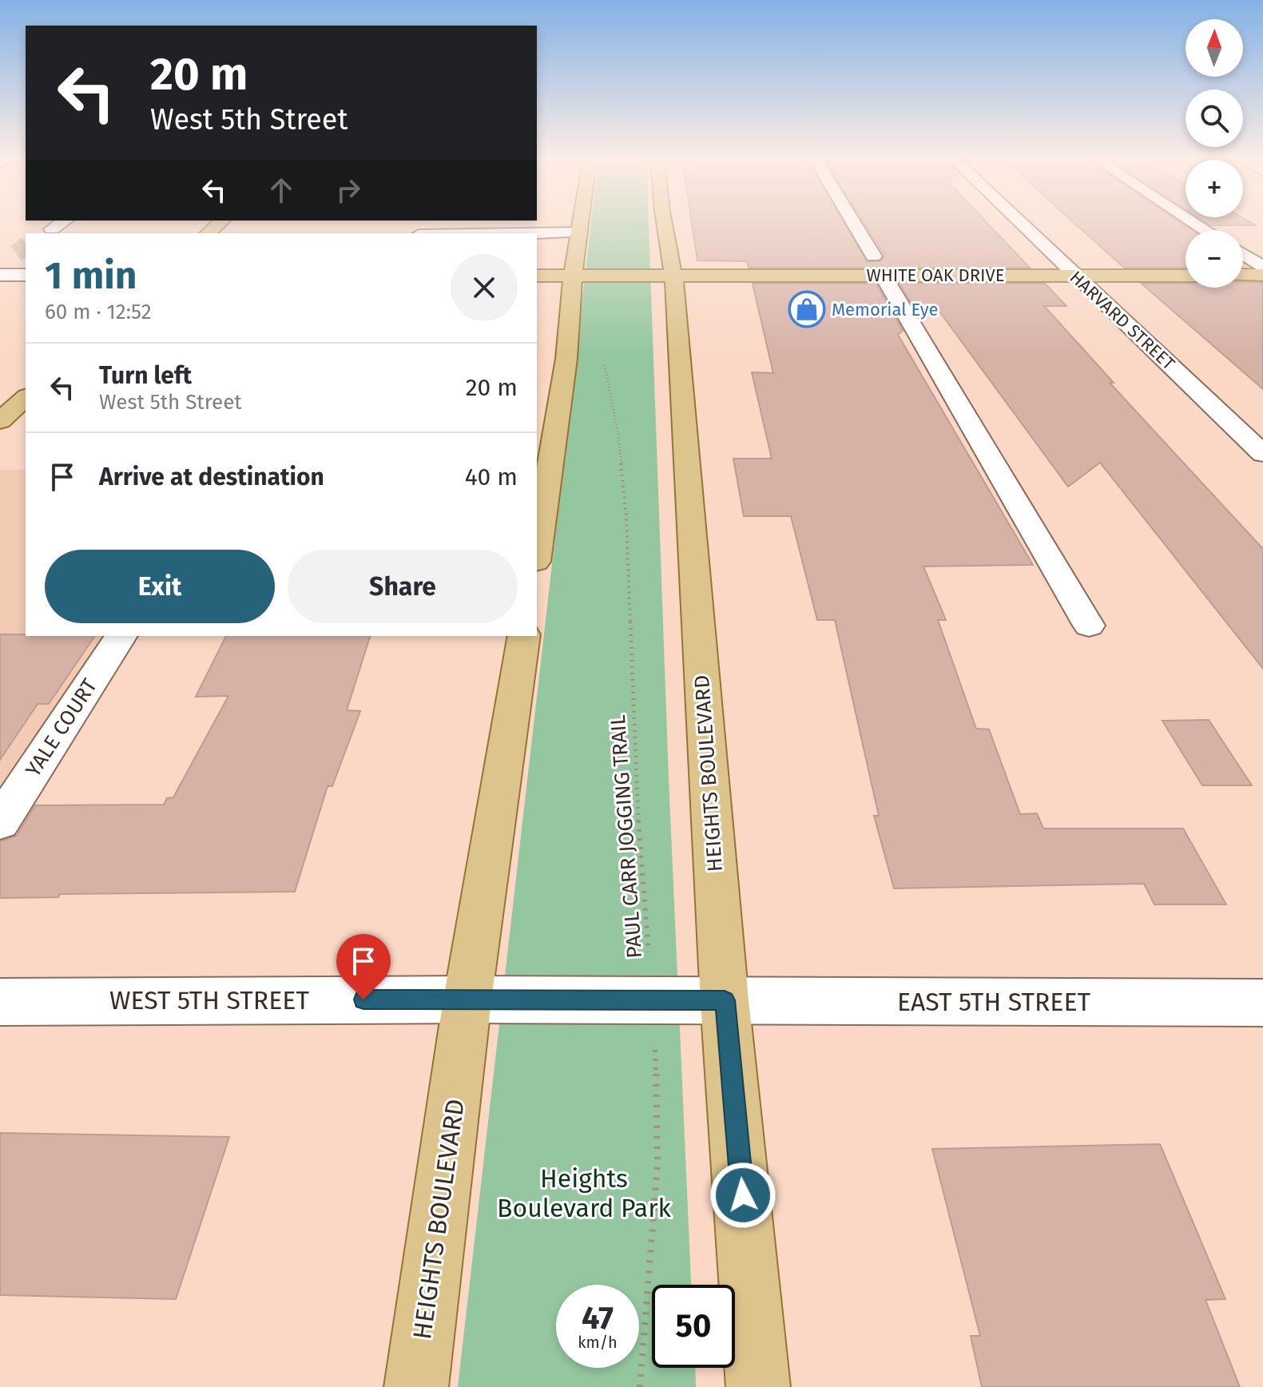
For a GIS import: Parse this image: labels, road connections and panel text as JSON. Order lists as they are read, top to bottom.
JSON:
{
  "streets": {
    "main road": ["WHITE OAK DRIVE", "HEIGHTS BOULEVARD"],
    "street": [
      "HARVARD STREET",
      "YALE COURT",
      "WEST 5TH STREET",
      "EAST 5TH STREET"
    ],
    "path": ["PAUL CARR JOGGING TRAIL"]
  },
  "crossings": [
    ["WHITE OAK DRIVE", "HARVARD STREET"],
    ["WHITE OAK DRIVE", "HEIGHTS BOULEVARD"],
    ["HEIGHTS BOULEVARD", "WEST 5TH STREET"],
    ["HEIGHTS BOULEVARD", "EAST 5TH STREET"],
    ["PAUL CARR JOGGING TRAIL", "WEST 5TH STREET"],
    ["WEST 5TH STREET", "EAST 5TH STREET"]
  ],
  "parks": ["Heights Boulevard Park"],
  "places": {
    "shop": ["Memorial Eye"]
  },
  "north": "top",
  "page": {
    "map_buttons": ["+", "−"],
    "turn": ["20 m", "West 5th Street"],
    "heading": ["1 min", "60 m · 12:52"],
    "list": [
      {
        "name": "Turn left",
        "note": "West 5th Street",
        "value": "20 m"
      },
      {
        "name": "Arrive at destination",
        "value": "40 m"
      }
    ],
    "buttons": ["Exit", "Share"],
    "speed": "47 km/h",
    "limit": "50"
  }
}
